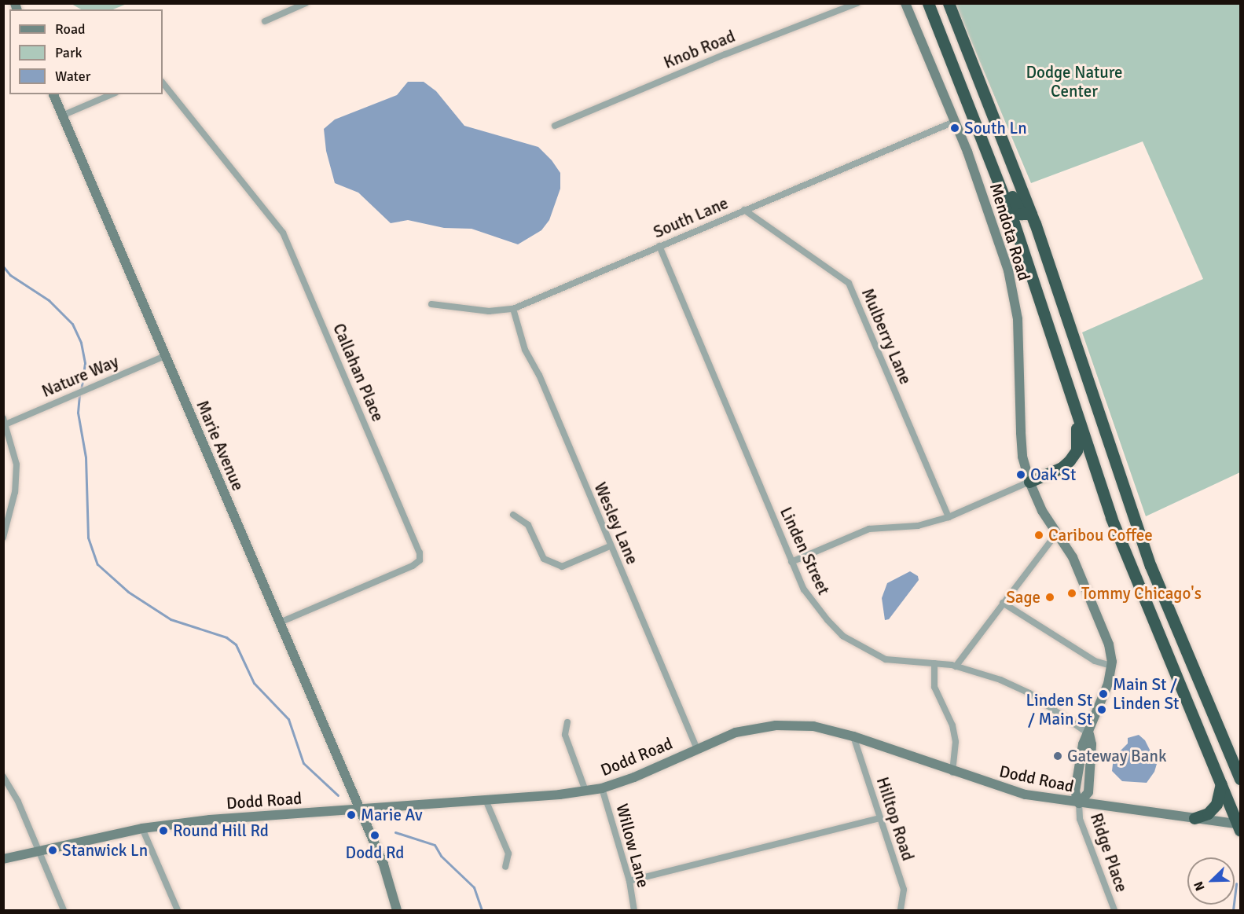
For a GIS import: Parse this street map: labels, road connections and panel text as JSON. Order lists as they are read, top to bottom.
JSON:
{
  "streets": {
    "street": [
      "Knob Road",
      "South Lane",
      "Mendota Road",
      "Mulberry Lane",
      "Callahan Place",
      "Nature Way",
      "Marie Avenue",
      "Wesley Lane",
      "Linden Street",
      "Dodd Road",
      "Hilltop Road",
      "Willow Lane",
      "Ridge Place"
    ]
  },
  "crossings": [
    ["South Lane", "Mendota Road"],
    ["South Lane", "Mulberry Lane"],
    ["South Lane", "Wesley Lane"],
    ["South Lane", "Linden Street"],
    ["Callahan Place", "Marie Avenue"],
    ["Nature Way", "Marie Avenue"],
    ["Marie Avenue", "Dodd Road"],
    ["Wesley Lane", "Dodd Road"],
    ["Dodd Road", "Hilltop Road"],
    ["Dodd Road", "Willow Lane"],
    ["Dodd Road", "Ridge Place"]
  ],
  "parks": ["Dodge Nature Center"],
  "places": [
    "South Ln",
    "Oak St",
    "Caribou Coffee",
    "Tommy Chicago's",
    "Sage",
    "Main St / Linden St",
    "Linden St / Main St",
    "Gateway Bank",
    "Marie Av",
    "Round Hill Rd",
    "Dodd Rd",
    "Stanwick Ln"
  ],
  "legend": ["Road", "Park", "Water"],
  "north": "bottom left"
}
